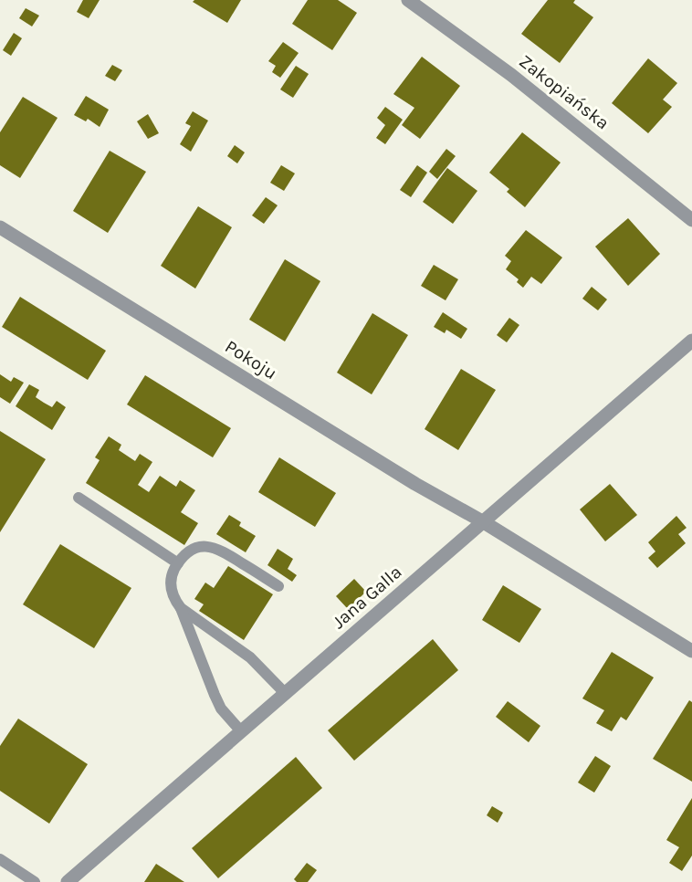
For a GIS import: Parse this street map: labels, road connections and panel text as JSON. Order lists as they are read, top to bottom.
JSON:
{
  "streets": {
    "street": ["Zakopiańska", "Pokoju", "Jana Galla"]
  },
  "crossings": [
    ["Pokoju", "Jana Galla"]
  ]
}
